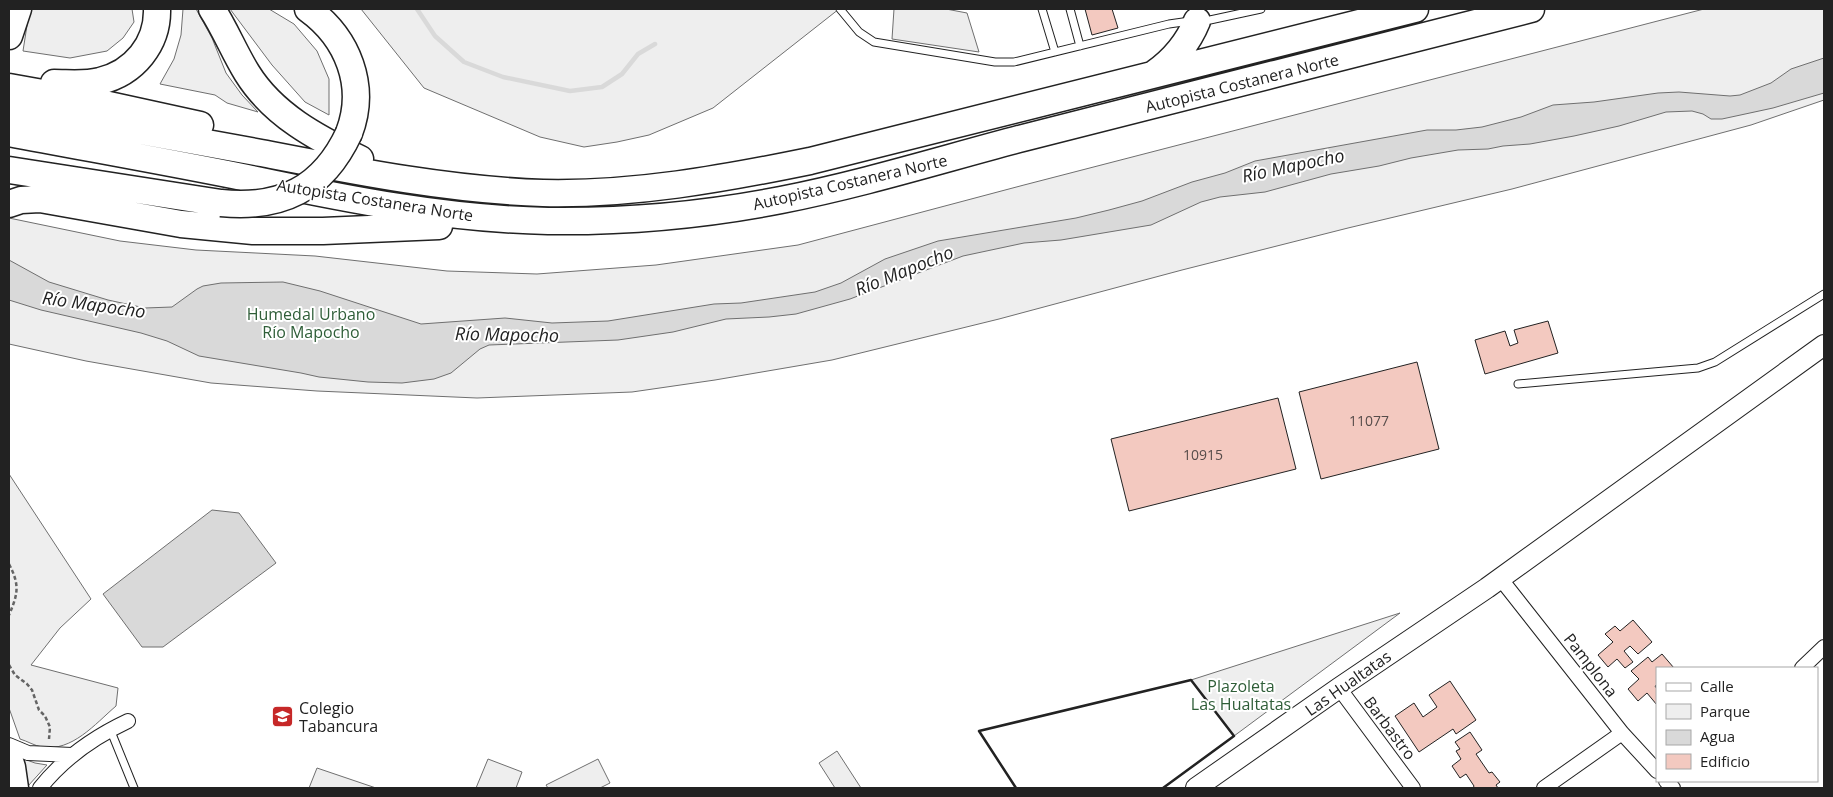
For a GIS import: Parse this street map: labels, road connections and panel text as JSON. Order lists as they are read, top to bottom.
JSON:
{
  "streets": {
    "highway": ["Autopista Costanera Norte"],
    "street": ["Pamplona", "Las Hualtatas", "Barbastro"]
  },
  "crossings": [
    ["Pamplona", "Las Hualtatas"],
    ["Las Hualtatas", "Barbastro"]
  ],
  "water": ["Río Mapocho"],
  "parks": ["Humedal Urbano Río Mapocho", "Plazoleta Las Hualtatas"],
  "places": {
    "school or university": ["Colegio Tabancura"]
  },
  "house_numbers": ["11077", "10915"],
  "legend": [
    "Calle",
    "Parque",
    "Agua",
    "Edificio"
  ]
}
